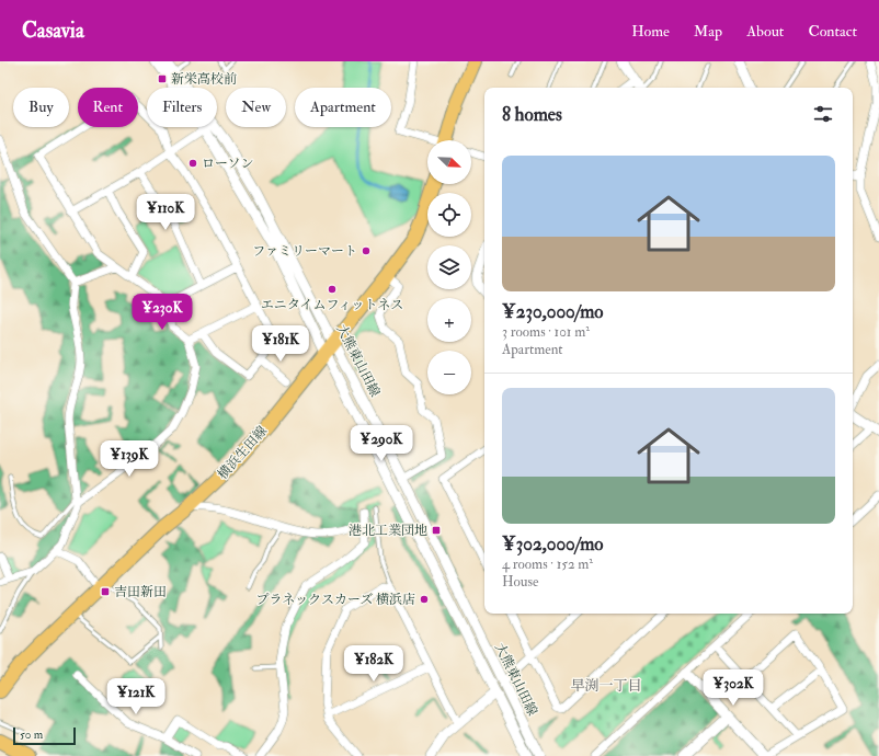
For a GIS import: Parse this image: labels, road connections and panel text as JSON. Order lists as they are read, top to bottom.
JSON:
{
  "streets": {
    "main road": ["横浜生田線"],
    "street": ["大熊東山田線"]
  },
  "crossings": [
    ["大熊東山田線", "横浜生田線"]
  ],
  "districts": ["早渕一丁目"],
  "places": {
    "transit": ["新栄高校前", "港北工業団地", "吉田新田"],
    "other": [
      "ローソン",
      "ファミリーマート",
      "エニタイムフィットネス",
      "プラネックスカーズ 横浜店"
    ]
  },
  "scale_bar": "50 m",
  "north": "bottom right",
  "page": {
    "header": "Casavia",
    "nav": [
      "Home",
      "Map",
      "About",
      "Contact"
    ],
    "chip": [
      "Buy",
      "Rent",
      "Filters",
      "New",
      "Apartment"
    ],
    "heading": "8 homes",
    "map_buttons": ["+", "−"],
    "list": [
      {
        "name": "¥230,000/mo",
        "note": "3 rooms · 101 m² · Apartment"
      },
      {
        "name": "¥302,000/mo",
        "note": "4 rooms · 152 m² · House"
      }
    ],
    "price": [
      "¥110K",
      "¥230K",
      "¥181K",
      "¥290K",
      "¥139K",
      "¥182K",
      "¥302K",
      "¥121K"
    ],
    "scale": "50 m"
  }
}
